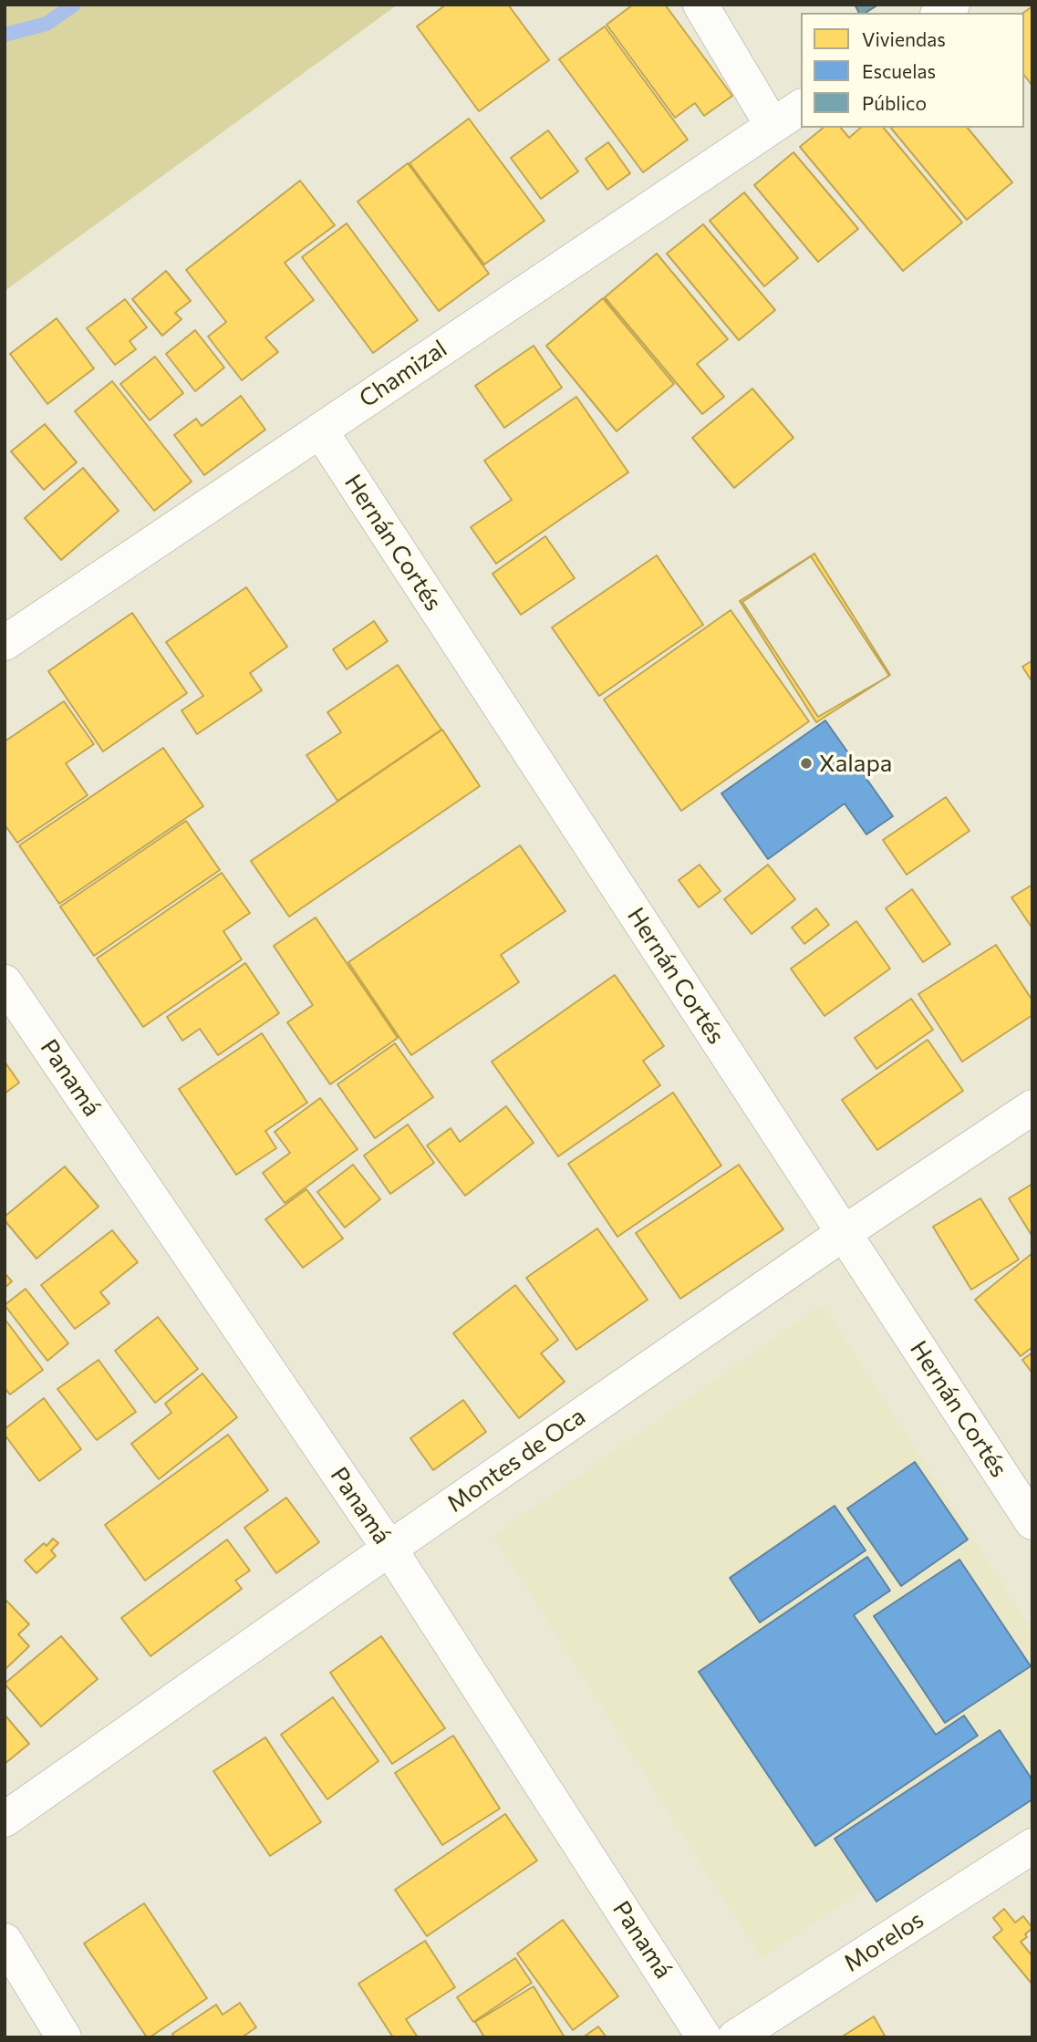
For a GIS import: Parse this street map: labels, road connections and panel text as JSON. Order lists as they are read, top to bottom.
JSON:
{
  "streets": {
    "street": [
      "Chamizal",
      "Hernán Cortés",
      "Panamá",
      "Montes de Oca",
      "Morelos"
    ]
  },
  "crossings": [
    ["Chamizal", "Hernán Cortés"],
    ["Hernán Cortés", "Montes de Oca"],
    ["Panamá", "Montes de Oca"]
  ],
  "places": ["Xalapa"],
  "legend": ["Viviendas", "Escuelas", "Público"]
}
